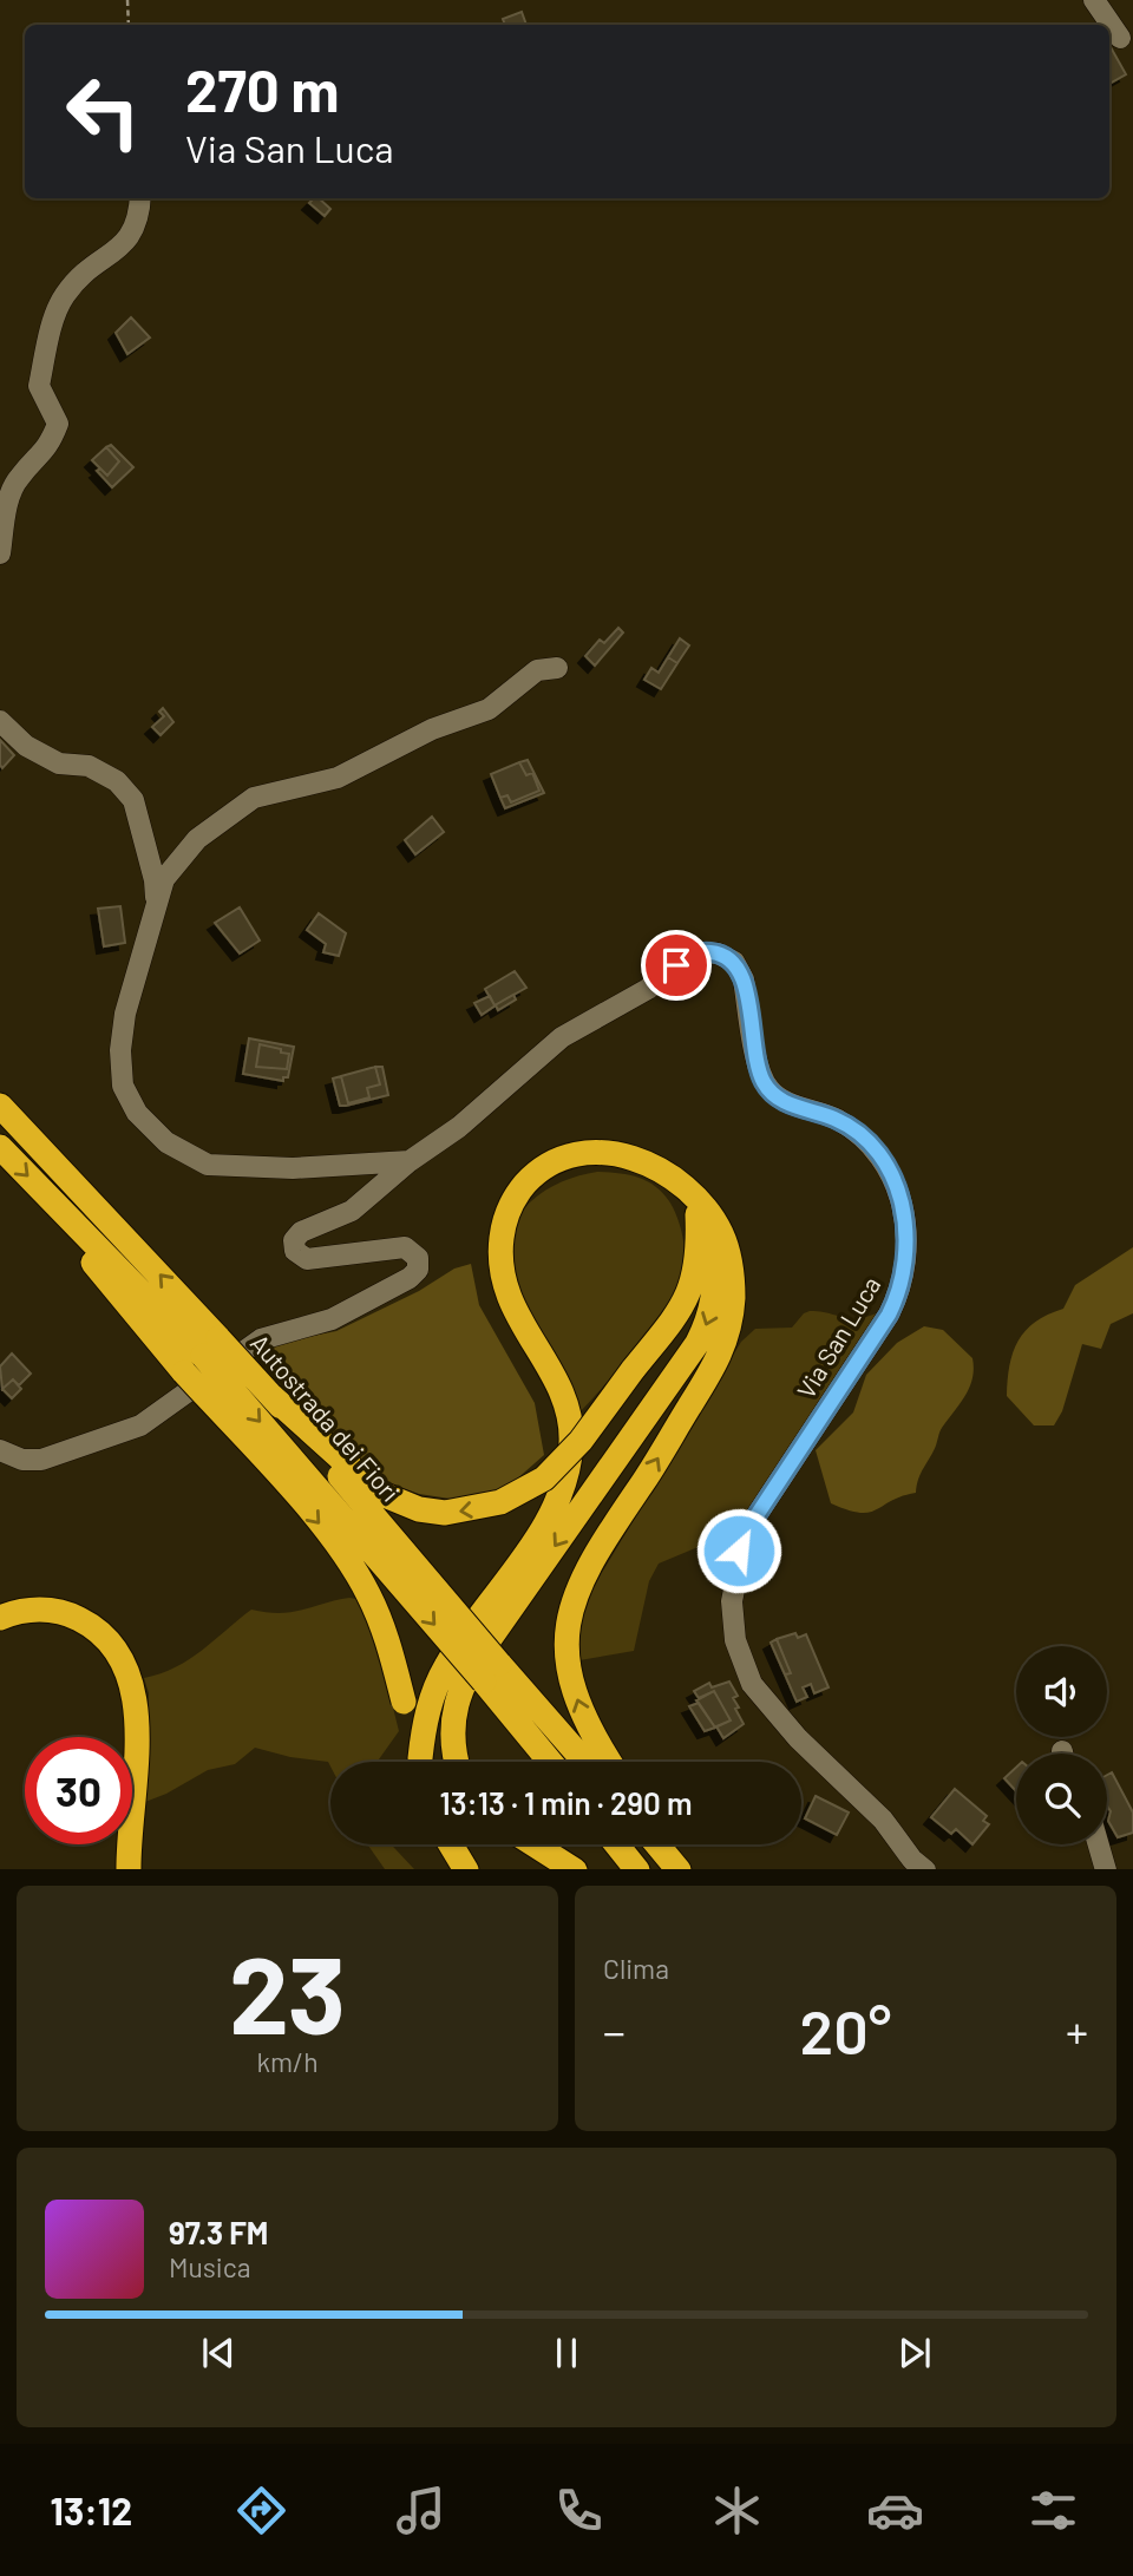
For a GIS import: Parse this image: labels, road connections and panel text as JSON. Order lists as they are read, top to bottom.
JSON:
{
  "streets": {
    "highway": ["Autostrada dei Fiori"],
    "street": ["Via San Luca"]
  },
  "page": {
    "turn": ["270 m", "Via San Luca"],
    "limit": "30",
    "trip": "13:13 · 1 min · 290 m",
    "tile": [
      ["23", "km/h"],
      "Clima"
    ],
    "heat": ["−", "20°", "+"],
    "song": ["97.3 FM", "Musica"],
    "tabs": "13:12"
  }
}
